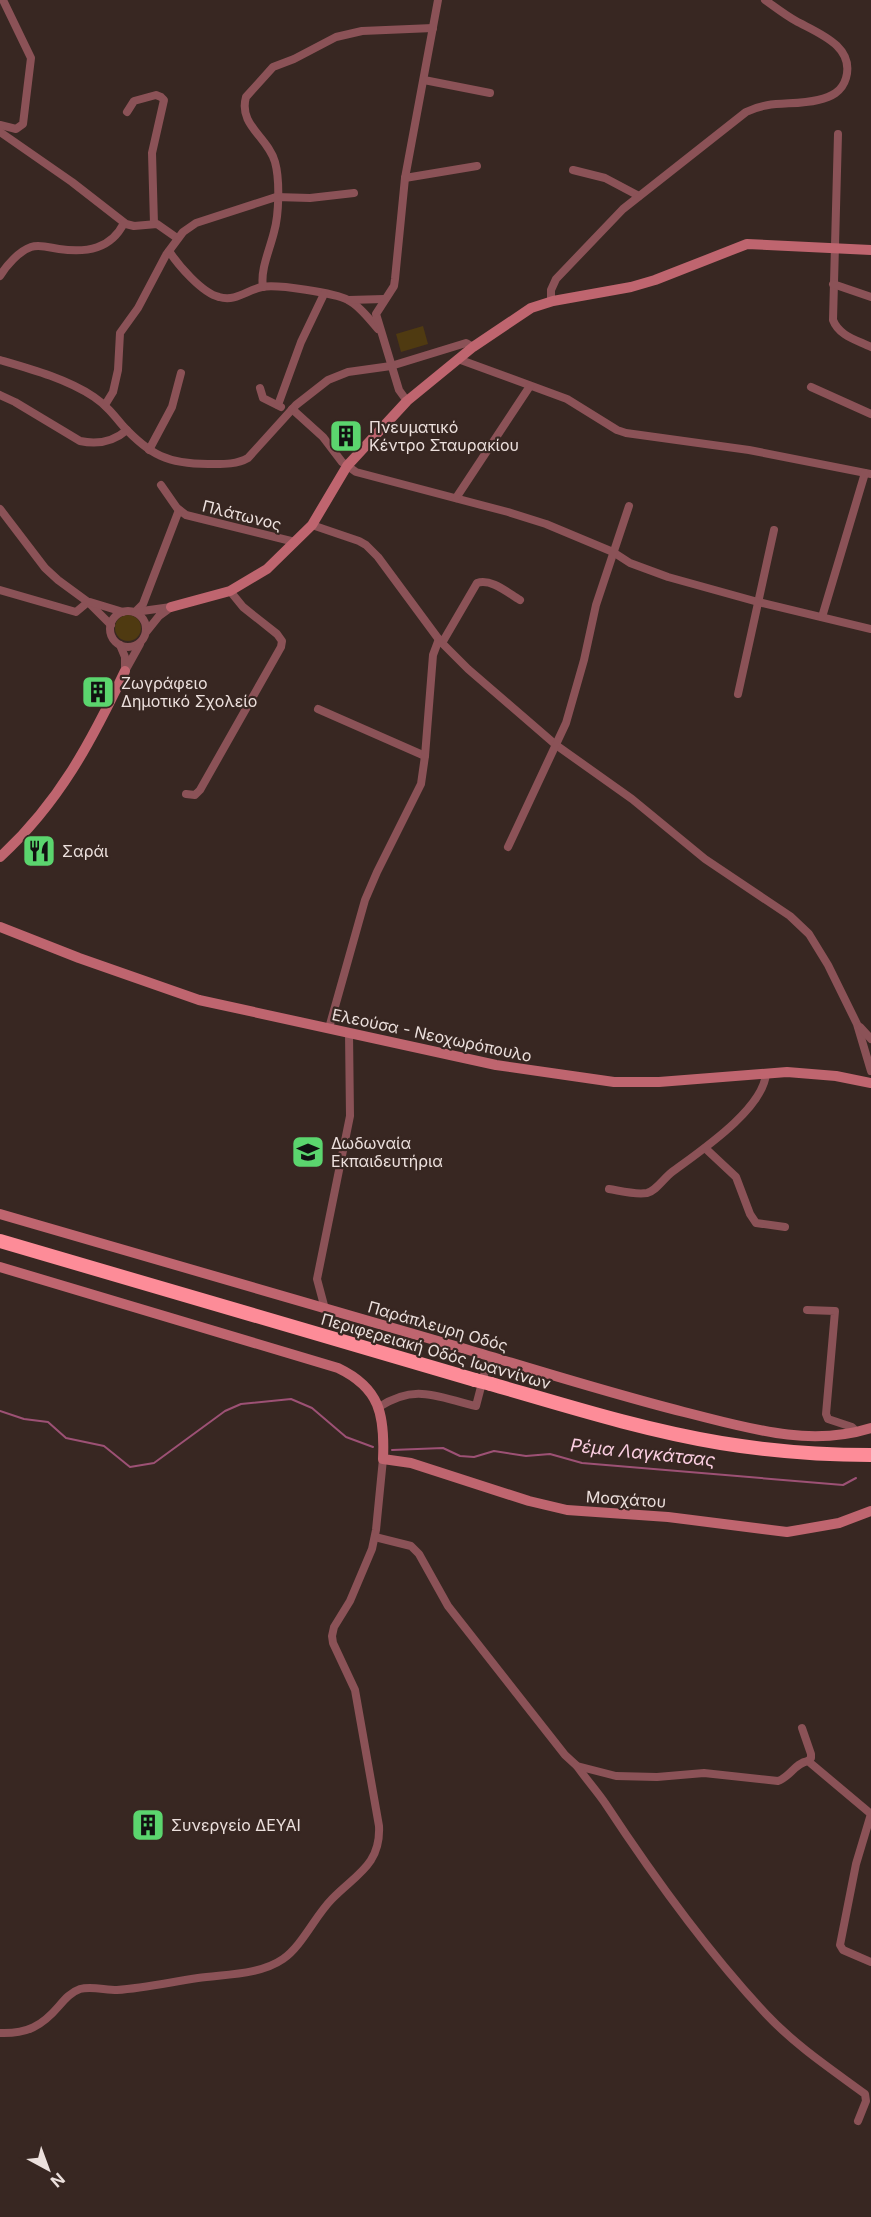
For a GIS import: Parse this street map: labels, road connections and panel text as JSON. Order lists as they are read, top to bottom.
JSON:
{
  "streets": {
    "highway": ["Περιφερειακή Οδός Ιωαννίνων"],
    "street": [
      "Πλάτωνος",
      "Ελεούσα - Νεοχωρόπουλο",
      "Παράπλευρη Οδός",
      "Μοσχάτου"
    ]
  },
  "water": ["Ρέμα Λαγκάτσας"],
  "places": {
    "building": ["Πνευματικό Κέντρο Σταυρακίου", "Ζωγράφειο Δημοτικό Σχολείο", "Συνεργείο ΔΕΥΑΙ"],
    "restaurant": ["Σαράι"],
    "school or university": ["Δωδωναία Εκπαιδευτήρια"]
  },
  "north": "bottom right"
}
